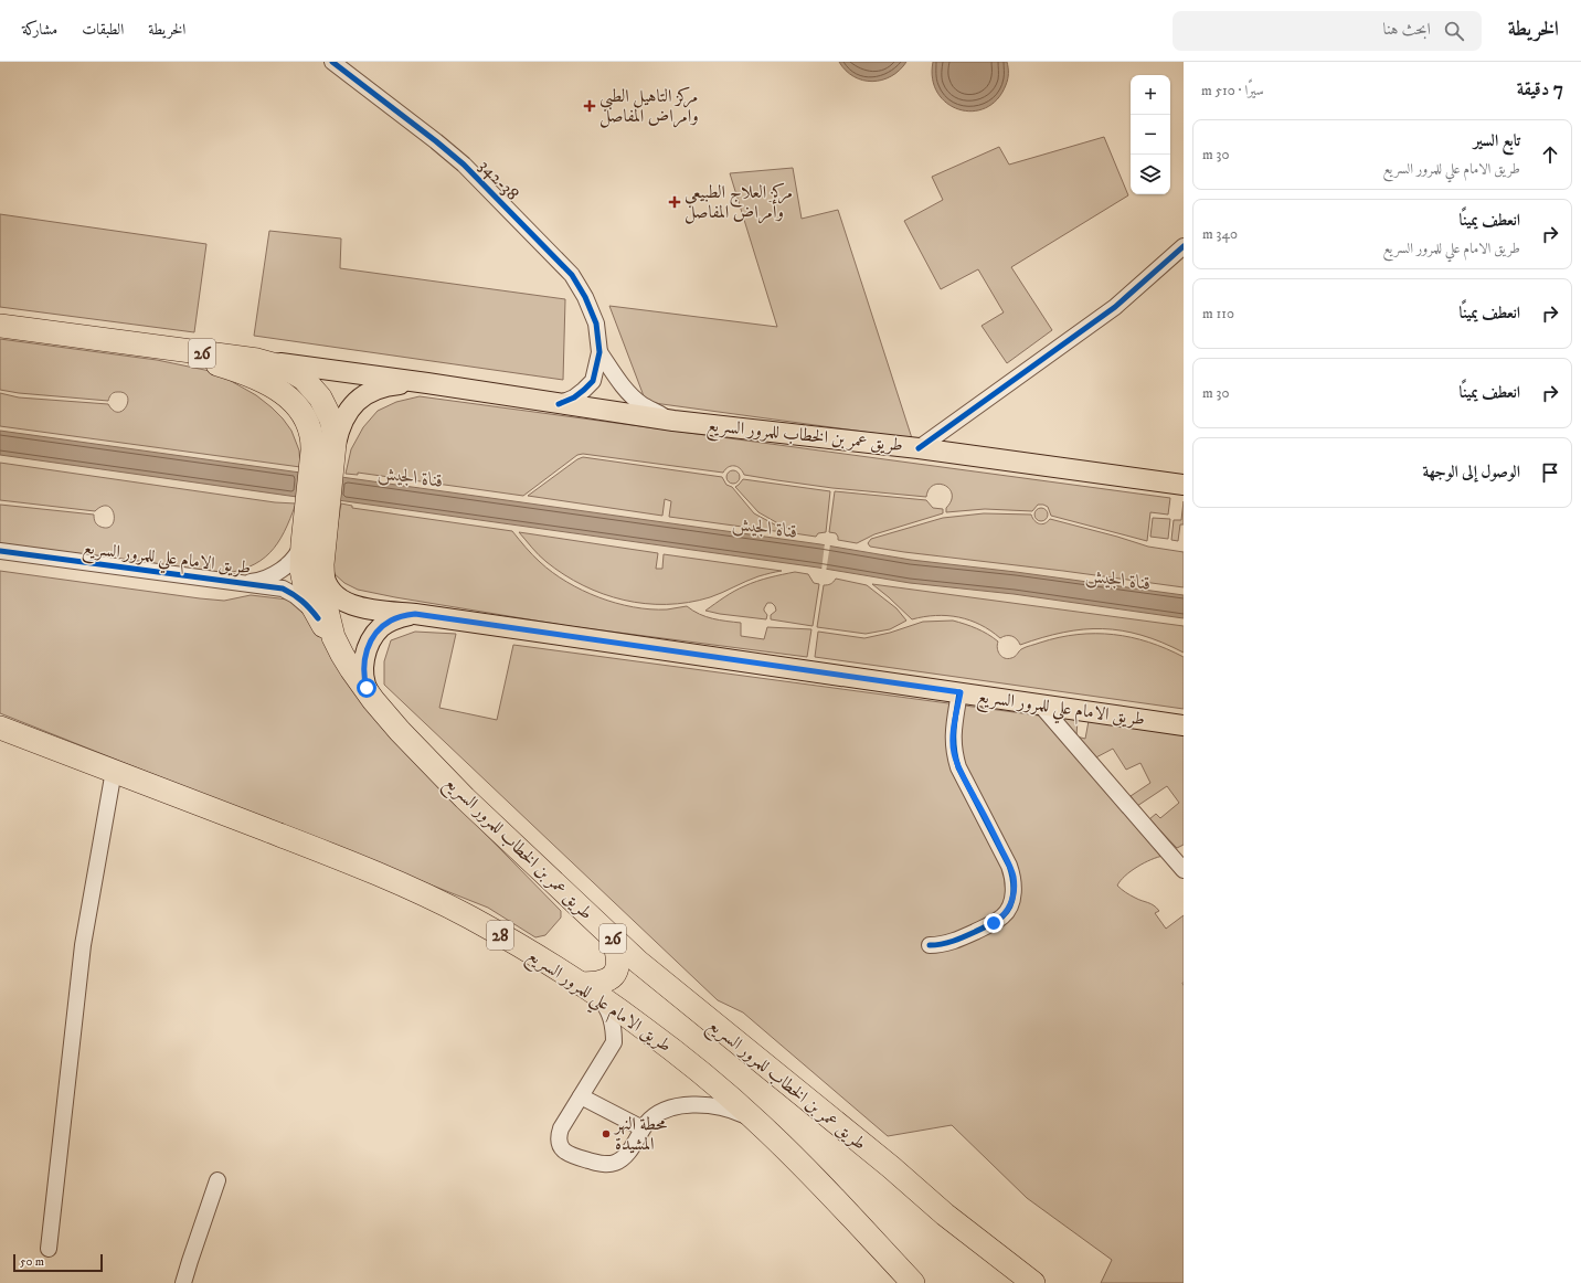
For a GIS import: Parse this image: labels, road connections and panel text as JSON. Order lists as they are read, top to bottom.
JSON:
{
  "streets": {
    "highway": [
      "26",
      "طريق عمر بن الخطاب للمرور السريع",
      "طريق الامام علي للمرور السريع",
      "28"
    ],
    "street": ["342-38"]
  },
  "crossings": [
    ["طريق عمر بن الخطاب للمرور السريع", "طريق الامام علي للمرور السريع"]
  ],
  "water": ["قناة الجيش"],
  "places": {
    "health": ["مركز التاهيل الطبي وامراض المفاصل", "مركز العلاج الطبيعي وأمراض المفاصل"],
    "other": ["محطة النهر المشيدة"]
  },
  "scale_bar": "50 m",
  "page": {
    "header": "الخريطة",
    "search": "ابحث هنا",
    "nav": ["الخريطة", "الطبقات", "مشاركة"],
    "heading": ["7 دقيقة", "سيرًا · 510 m"],
    "map_buttons": ["+", "−"],
    "list": [
      ["تابع السير", "طريق الامام علي للمرور السريع", "30 m"],
      ["انعطف يمينًا", "طريق الامام علي للمرور السريع", "340 m"],
      ["انعطف يمينًا", "110 m"],
      ["انعطف يمينًا", "30 m"],
      "الوصول إلى الوجهة"
    ],
    "scale": "50 m"
  }
}
